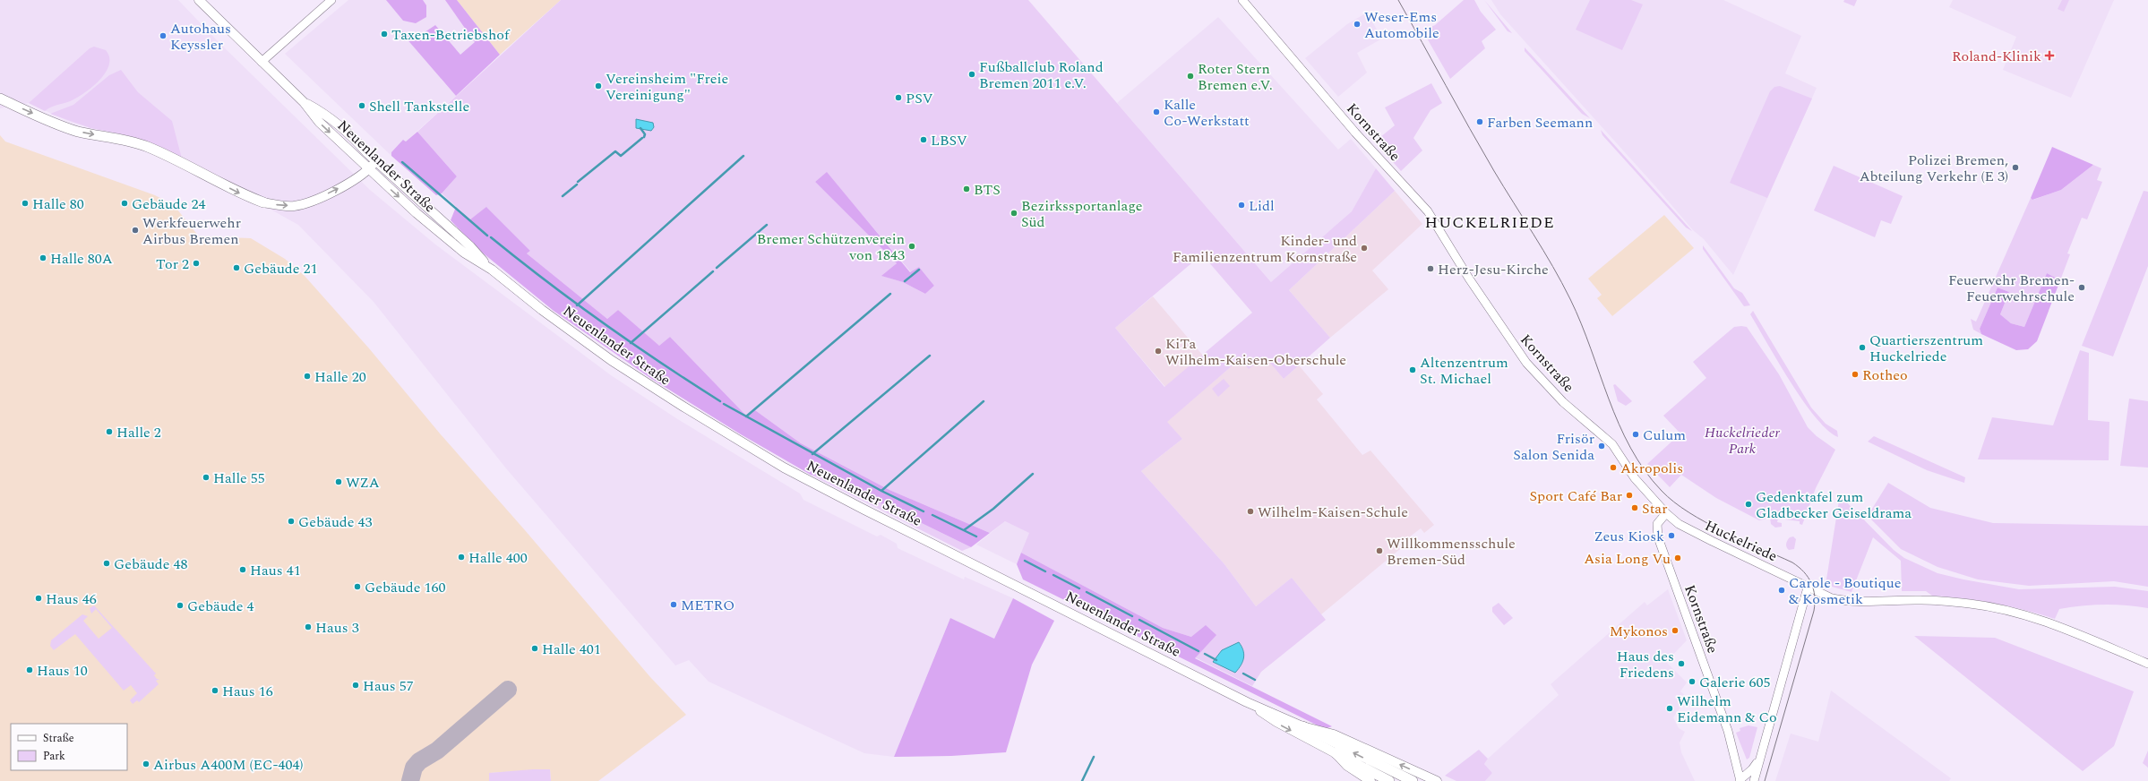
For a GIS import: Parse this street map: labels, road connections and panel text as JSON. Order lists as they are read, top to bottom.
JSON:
{
  "streets": {
    "highway": ["Neuenlander Straße"],
    "street": ["Kornstraße", "Huckelriede"]
  },
  "crossings": [
    ["Kornstraße", "Huckelriede"]
  ],
  "districts": ["HUCKELRIEDE"],
  "parks": ["Huckelrieder Park"],
  "places": {
    "other": [
      "Weser-Ems Automobile",
      "Taxen-Betriebshof",
      "Autohaus Keyssler",
      "Fußballclub Roland Bremen 2011 e.V.",
      "Roter Stern Bremen e.V.",
      "Vereinsheim \"Freie Vereinigung\"",
      "PSV",
      "Shell Tankstelle",
      "Kalle Co-Werkstatt",
      "Farben Seemann",
      "LBSV",
      "Polizei Bremen, Abteilung Verkehr (E 3)",
      "BTS",
      "Halle 80",
      "Gebäude 24",
      "Lidl",
      "Bezirkssportanlage Süd",
      "Werkfeuerwehr Airbus Bremen",
      "Bremer Schützenverein von 1843",
      "Kinder- und Familienzentrum Kornstraße",
      "Halle 80A",
      "Tor 2",
      "Gebäude 21",
      "Herz-Jesu-Kirche",
      "Feuerwehr Bremen- Feuerwehrschule",
      "Quartierszentrum Huckelriede",
      "KiTa Wilhelm-Kaisen-Oberschule",
      "Altenzentrum St. Michael",
      "Rotheo",
      "Halle 20",
      "Halle 2",
      "Culum",
      "Frisör Salon Senida",
      "Akropolis",
      "Halle 55",
      "WZA",
      "Sport Café Bar",
      "Gedenktafel zum Gladbecker Geiseldrama",
      "Star",
      "Wilhelm-Kaisen-Schule",
      "Gebäude 43",
      "Zeus Kiosk",
      "Willkommensschule Bremen-Süd",
      "Halle 400",
      "Asia Long Vu",
      "Gebäude 48",
      "Haus 41",
      "Gebäude 160",
      "Carole - Boutique & Kosmetik",
      "Haus 46",
      "METRO",
      "Gebäude 4",
      "Haus 3",
      "Mykonos",
      "Halle 401",
      "Haus des Friedens",
      "Haus 10",
      "Galerie 605",
      "Haus 57",
      "Haus 16",
      "Wilhelm Eidemann & Co",
      "Airbus A400M (EC-404)"
    ],
    "health": ["Roland-Klinik"]
  },
  "legend": ["Straße", "Park"]
}
